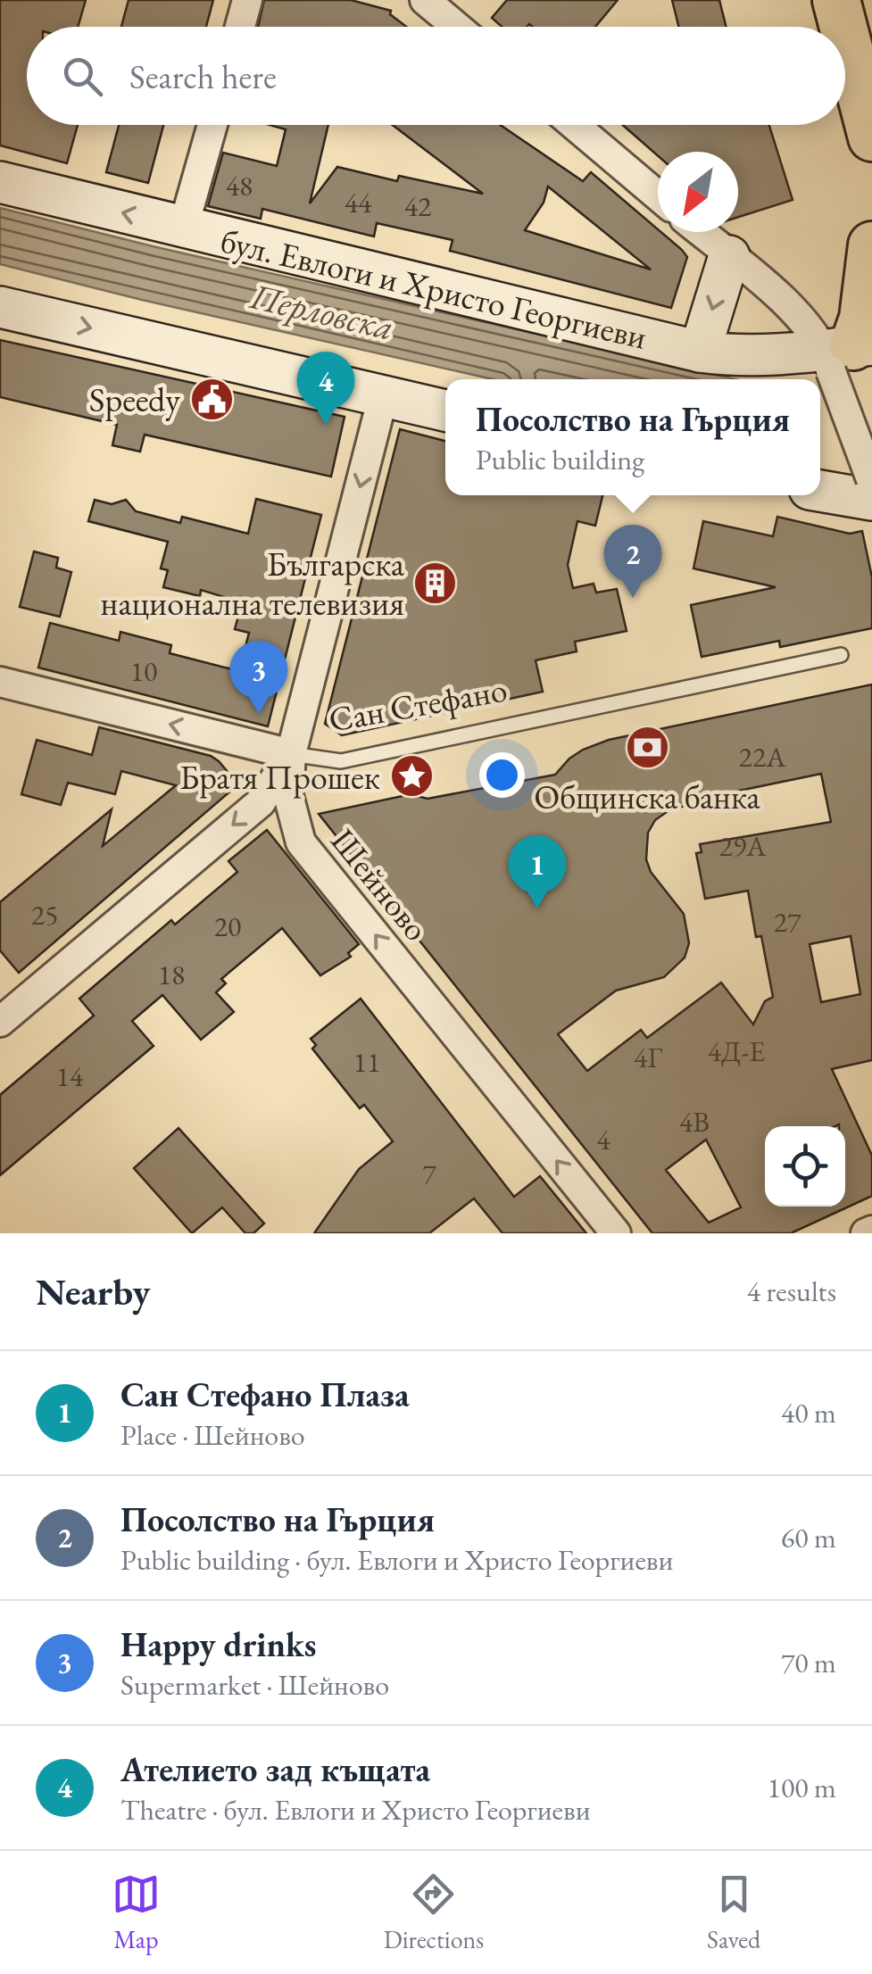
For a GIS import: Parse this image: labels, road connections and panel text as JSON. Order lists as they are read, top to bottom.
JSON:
{
  "streets": {
    "main road": ["бул. Евлоги и Христо Георгиеви"],
    "street": ["Сан Стефано", "Шейново"]
  },
  "crossings": [
    ["Сан Стефано", "Шейново"]
  ],
  "one_way": ["Сан Стефано", "Шейново"],
  "water": ["Перловска"],
  "places": {
    "public building": ["Speedy"],
    "building": ["Българска национална телевизия"],
    "bank": ["Общинска банка"],
    "place": ["Братя Прошек"]
  },
  "house_numbers": [
    "48",
    "44",
    "42",
    "10",
    "22А",
    "29А",
    "25",
    "27",
    "20",
    "18",
    "4Д-Е",
    "4Г",
    "11",
    "14",
    "4В",
    "4",
    "7"
  ],
  "north": "bottom left",
  "page": {
    "search": "Search here",
    "pins": [
      "4",
      "2",
      "3",
      "1"
    ],
    "popup": ["Посолство на Гърция", "Public building"],
    "heading": ["Nearby", "4 results"],
    "list": [
      {
        "mark": "1",
        "name": "Сан Стефано Плаза",
        "note": "Place · Шейново",
        "value": "40 m"
      },
      {
        "mark": "2",
        "name": "Посолство на Гърция",
        "note": "Public building · бул. Евлоги и Христо Георгиеви",
        "value": "60 m"
      },
      {
        "mark": "3",
        "name": "Happy drinks",
        "note": "Supermarket · Шейново",
        "value": "70 m"
      },
      {
        "mark": "4",
        "name": "Ателието зад къщата",
        "note": "Theatre · бул. Евлоги и Христо Георгиеви",
        "value": "100 m"
      }
    ],
    "nav": ["Map", "Directions", "Saved"]
  }
}
